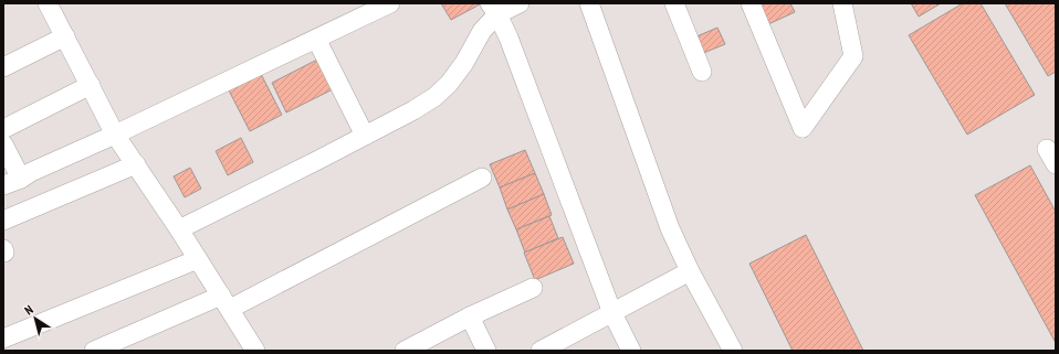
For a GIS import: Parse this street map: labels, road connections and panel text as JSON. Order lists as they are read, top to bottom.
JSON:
{
  "north": "top left"
}
